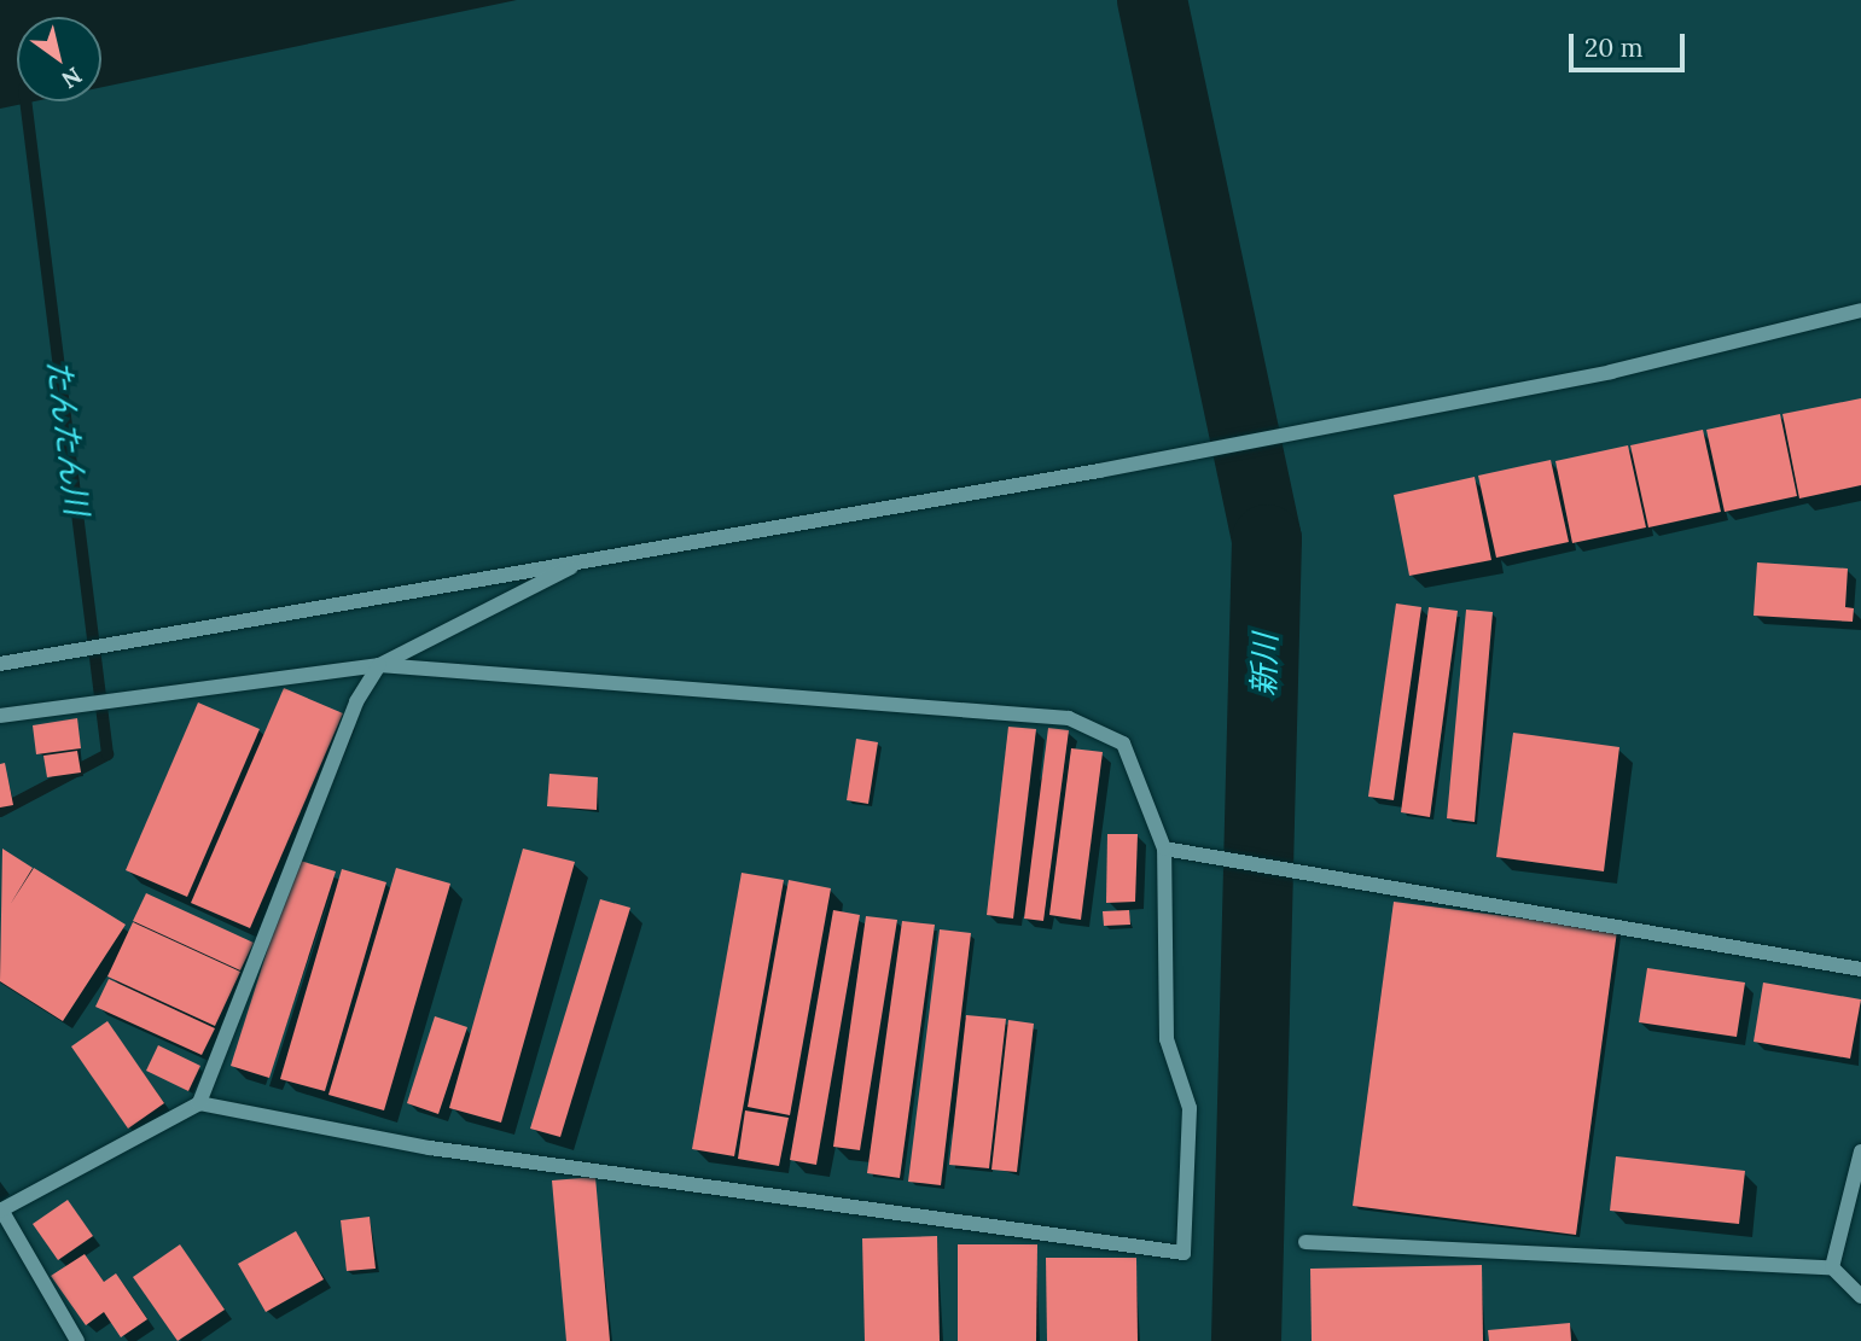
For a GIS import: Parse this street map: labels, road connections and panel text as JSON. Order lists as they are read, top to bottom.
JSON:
{
  "water": ["たんたん川", "新川"],
  "scale_bar": "20 m",
  "north": "bottom right"
}
